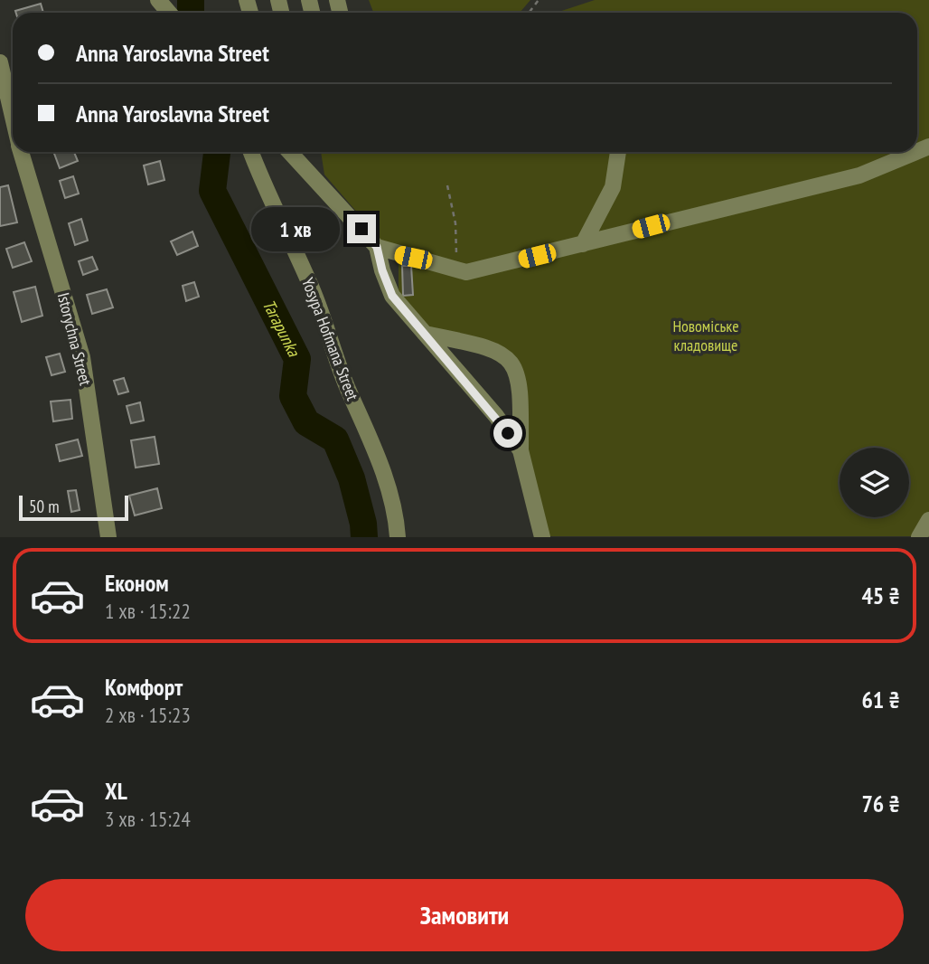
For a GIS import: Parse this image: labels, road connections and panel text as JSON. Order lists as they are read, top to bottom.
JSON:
{
  "streets": {
    "street": ["Istorychna Street", "Yosypa Hofmana Street"]
  },
  "water": ["Tarapunka"],
  "parks": ["Новоміське кладовище"],
  "scale_bar": "50 m",
  "page": {
    "banner": ["Anna Yaroslavna Street", "Anna Yaroslavna Street"],
    "bubble": "1 хв",
    "scale": "50 m",
    "list": [
      {
        "name": "Економ",
        "note": "1 хв · 15:22",
        "value": "45 ₴"
      },
      {
        "name": "Комфорт",
        "note": "2 хв · 15:23",
        "value": "61 ₴"
      },
      {
        "name": "XL",
        "note": "3 хв · 15:24",
        "value": "76 ₴"
      }
    ],
    "buttons": "Замовити"
  }
}
